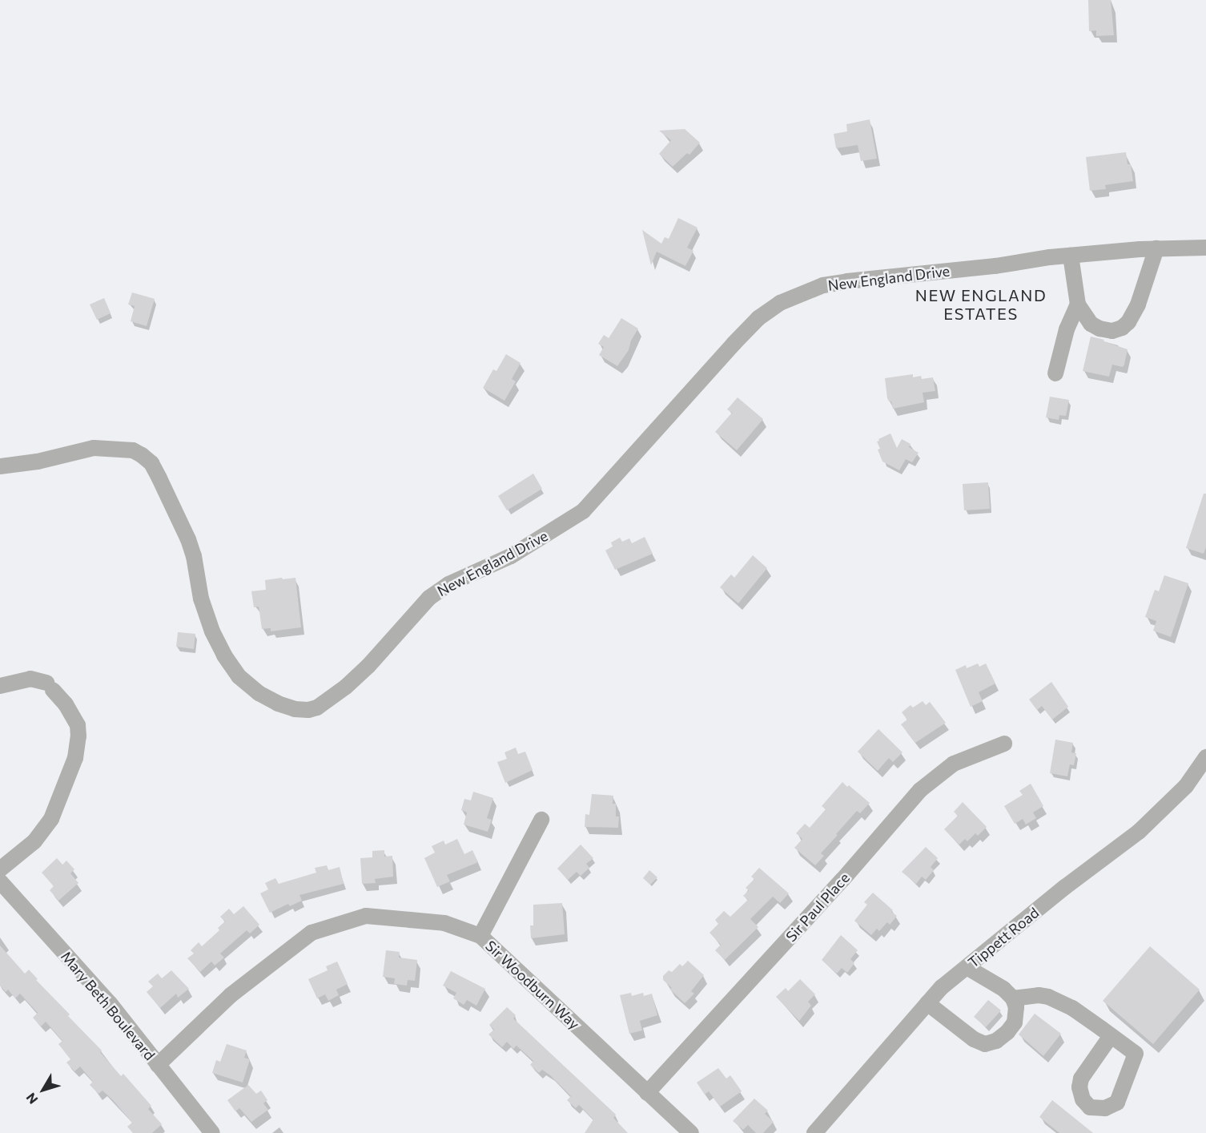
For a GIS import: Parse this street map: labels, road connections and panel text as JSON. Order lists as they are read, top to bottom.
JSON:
{
  "streets": {
    "street": [
      "New England Drive",
      "Sir Paul Place",
      "Tippett Road",
      "Sir Woodburn Way",
      "Mary Beth Boulevard"
    ]
  },
  "crossings": [
    ["Sir Paul Place", "Sir Woodburn Way"],
    ["Sir Woodburn Way", "Mary Beth Boulevard"]
  ],
  "districts": ["NEW ENGLAND ESTATES"],
  "north": "bottom left"
}
